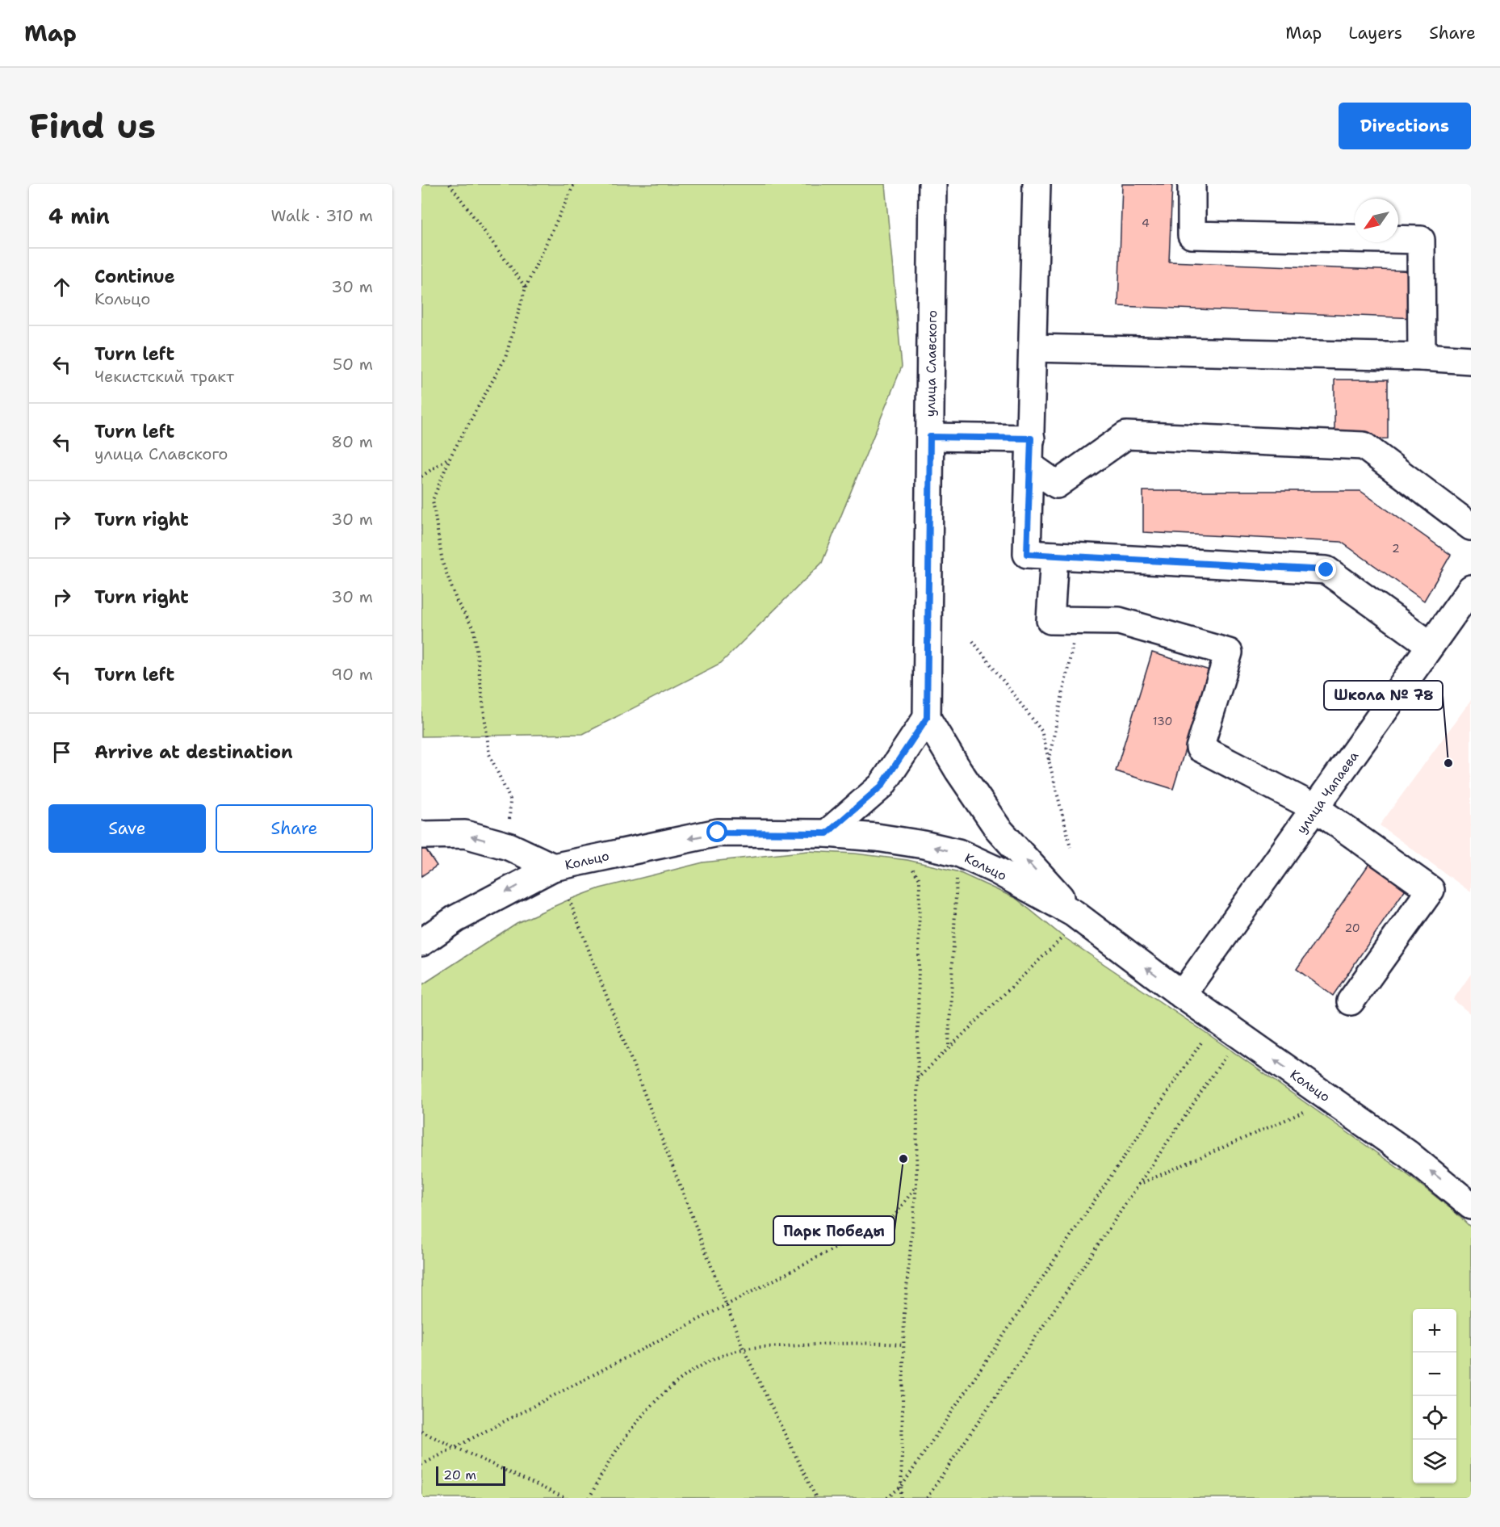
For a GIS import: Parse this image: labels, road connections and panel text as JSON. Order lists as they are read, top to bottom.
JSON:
{
  "streets": {
    "main road": ["улица Славского", "улица Чапаева", "Кольцо"]
  },
  "crossings": [
    ["улица Чапаева", "Кольцо"]
  ],
  "one_way": ["Кольцо"],
  "places": ["Школа № 78", "Парк Победы"],
  "house_numbers": [
    "4",
    "2",
    "130",
    "20"
  ],
  "scale_bar": "20 m",
  "north": "bottom left",
  "page": {
    "header": "Map",
    "nav": ["Map", "Layers", "Share"],
    "buttons": [
      "Directions",
      ["Save", "Share"]
    ],
    "title": "Find us",
    "heading": ["4 min", "Walk · 310 m"],
    "list": [
      ["Continue", "Кольцо", "30 m"],
      ["Turn left", "Чекистский тракт", "50 m"],
      ["Turn left", "улица Славского", "80 m"],
      ["Turn right", "30 m"],
      ["Turn right", "30 m"],
      ["Turn left", "90 m"],
      "Arrive at destination"
    ],
    "map_buttons": ["+", "−"],
    "scale": "20 m"
  }
}
